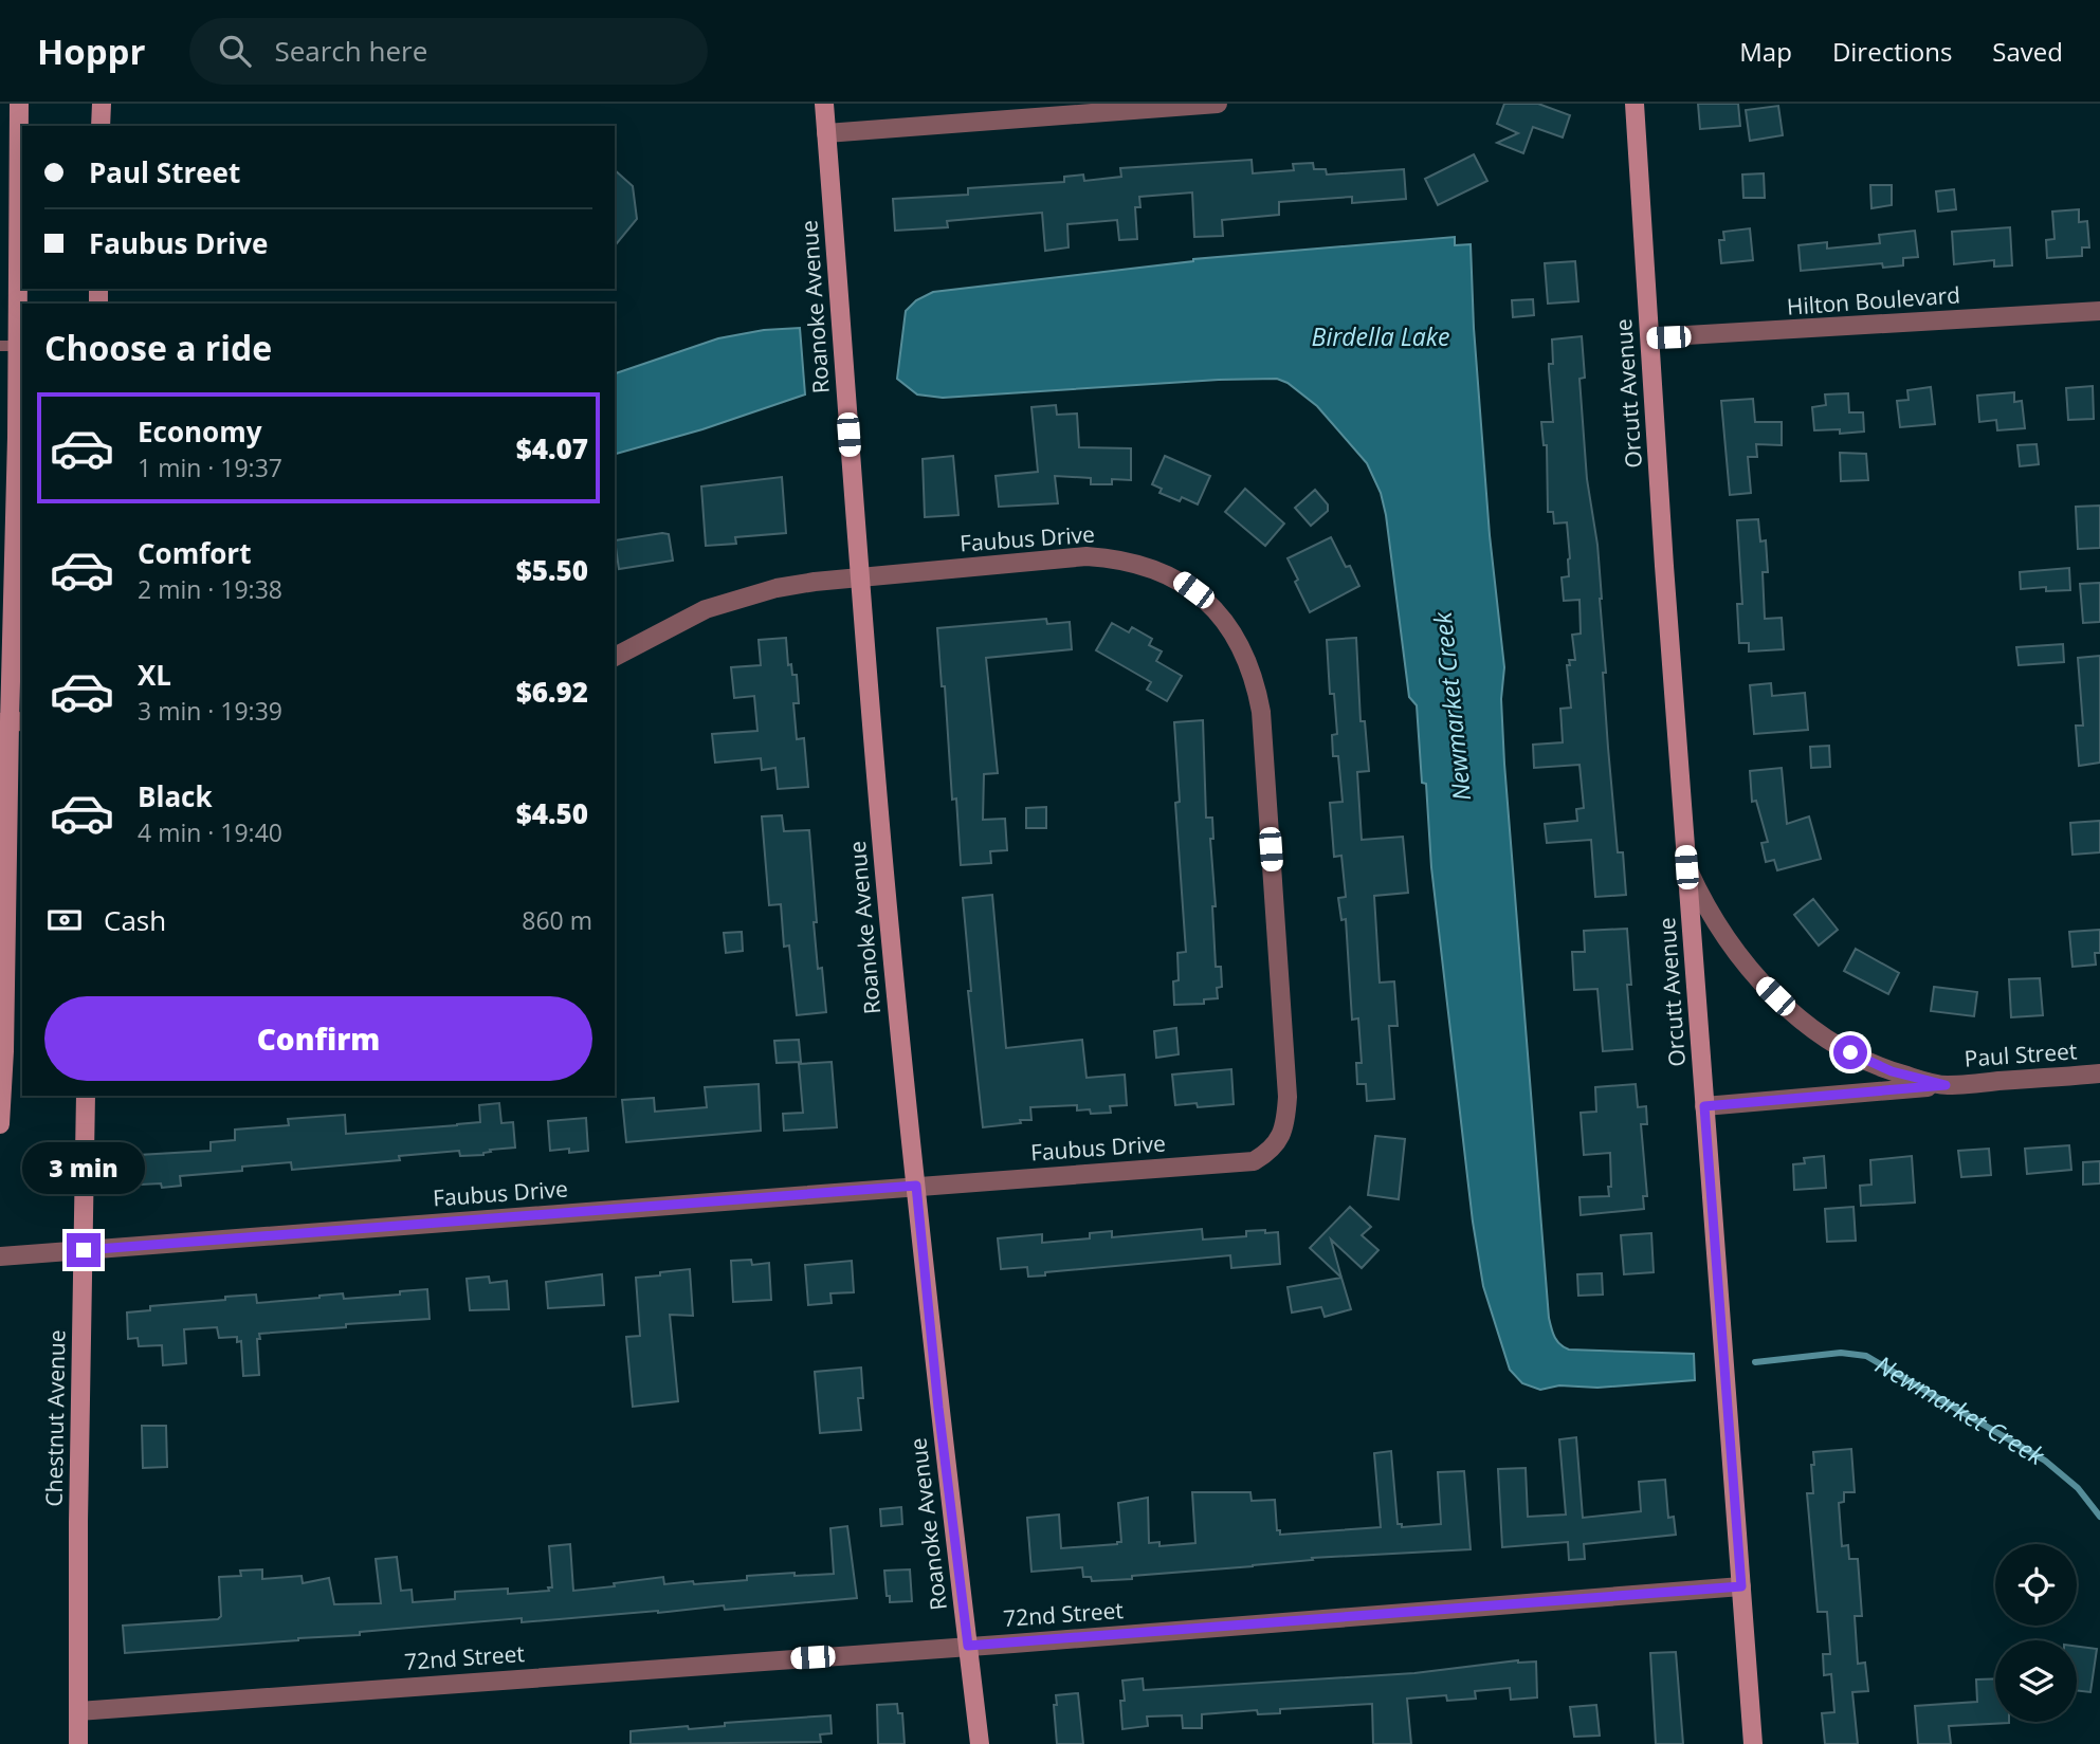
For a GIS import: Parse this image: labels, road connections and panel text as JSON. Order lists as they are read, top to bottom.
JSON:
{
  "streets": {
    "street": [
      "Hilton Boulevard",
      "Roanoke Avenue",
      "Orcutt Avenue",
      "Faubus Drive",
      "Paul Street",
      "Chestnut Avenue",
      "72nd Street"
    ]
  },
  "crossings": [
    ["Hilton Boulevard", "Orcutt Avenue"],
    ["Roanoke Avenue", "Faubus Drive"],
    ["Roanoke Avenue", "72nd Street"],
    ["Orcutt Avenue", "Paul Street"],
    ["Orcutt Avenue", "72nd Street"],
    ["Faubus Drive", "Chestnut Avenue"],
    ["Chestnut Avenue", "72nd Street"]
  ],
  "water": ["Birdella Lake", "Newmarket Creek"],
  "page": {
    "header": "Hoppr",
    "search": "Search here",
    "nav": ["Map", "Directions", "Saved"],
    "banner": ["Paul Street", "Faubus Drive"],
    "heading": "Choose a ride",
    "list": [
      {
        "name": "Economy",
        "note": "1 min · 19:37",
        "value": "$4.07"
      },
      {
        "name": "Comfort",
        "note": "2 min · 19:38",
        "value": "$5.50"
      },
      {
        "name": "XL",
        "note": "3 min · 19:39",
        "value": "$6.92"
      },
      {
        "name": "Black",
        "note": "4 min · 19:40",
        "value": "$4.50"
      }
    ],
    "pay": ["Cash", "860 m"],
    "buttons": "Confirm",
    "bubble": "3 min"
  }
}
